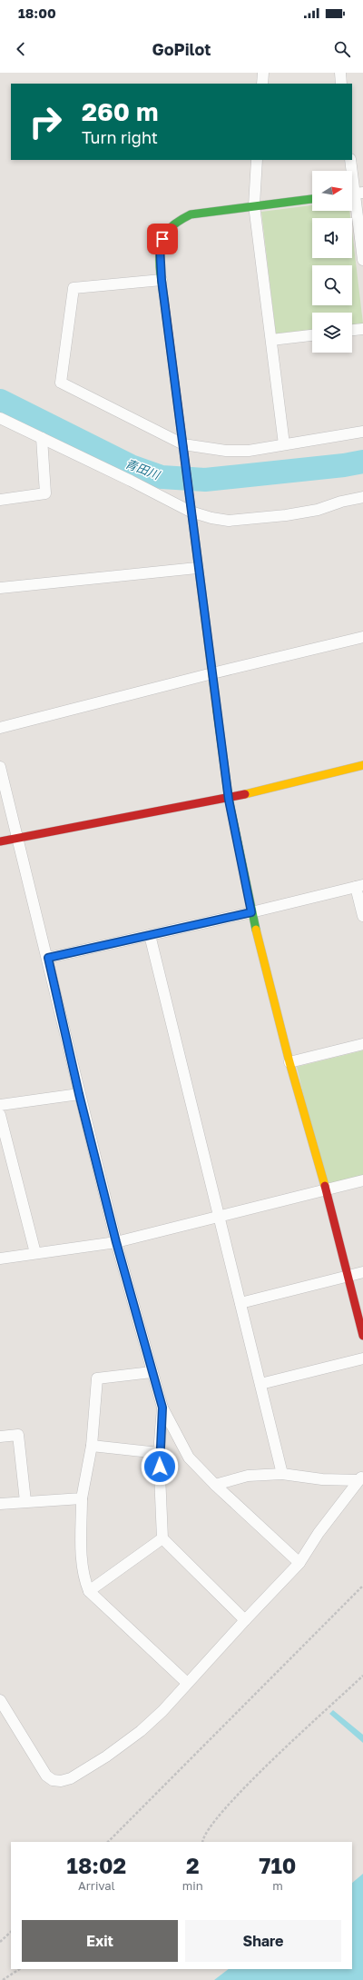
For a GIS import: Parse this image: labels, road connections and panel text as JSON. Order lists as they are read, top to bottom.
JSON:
{
  "water": ["青田川"],
  "north": "right",
  "page": {
    "status": "18:00",
    "header": "GoPilot",
    "turn": ["260 m", "Turn right"],
    "eta": [
      "18:02",
      "Arrival",
      "2",
      "min",
      "710",
      "m"
    ],
    "buttons": ["Exit", "Share"]
  }
}
